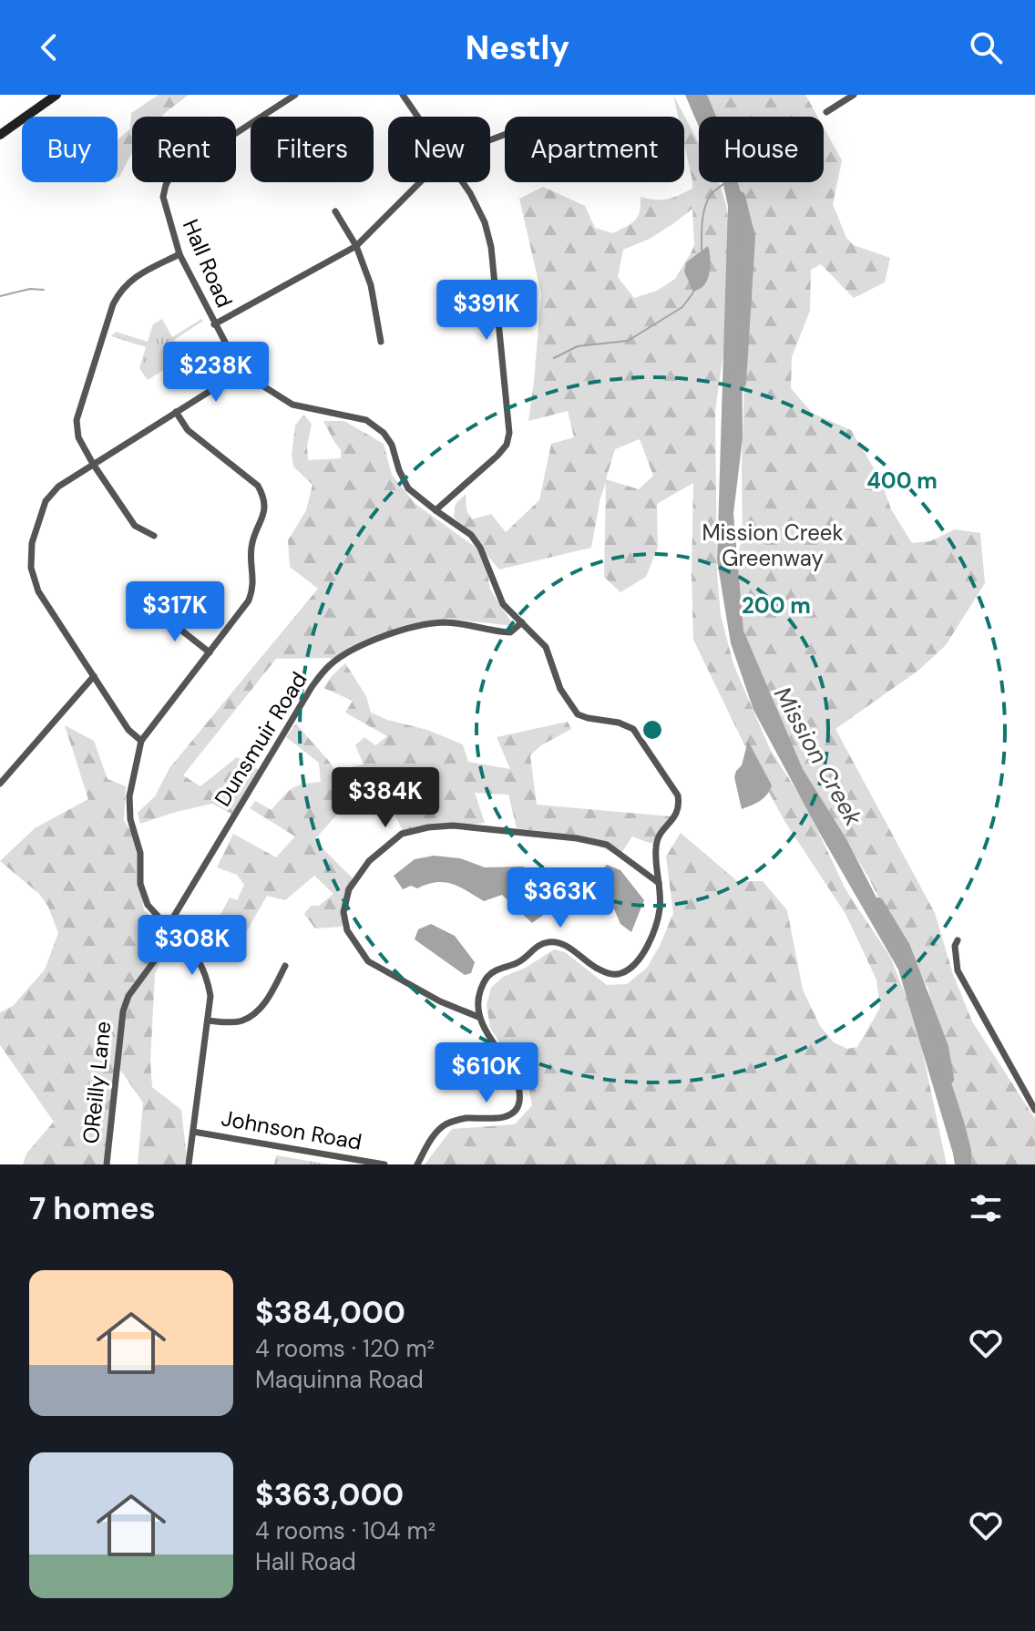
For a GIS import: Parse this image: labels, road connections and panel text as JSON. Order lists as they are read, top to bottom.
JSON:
{
  "streets": {
    "street": [
      "Hall Road",
      "Dunsmuir Road",
      "OReilly Lane",
      "Johnson Road"
    ]
  },
  "crossings": [
    ["Hall Road", "Dunsmuir Road"]
  ],
  "water": ["Mission Creek"],
  "parks": ["Mission Creek Greenway"],
  "page": {
    "header": "Nestly",
    "chip": [
      "Buy",
      "Rent",
      "Filters",
      "New",
      "Apartment",
      "House"
    ],
    "price": [
      "$391K",
      "$238K",
      "$317K",
      "$384K",
      "$363K",
      "$308K",
      "$610K"
    ],
    "heading": "7 homes",
    "list": [
      {
        "name": "$384,000",
        "note": "4 rooms · 120 m² · Maquinna Road"
      },
      {
        "name": "$363,000",
        "note": "4 rooms · 104 m² · Hall Road"
      }
    ]
  },
  "rings": ["400 m", "200 m"]
}
